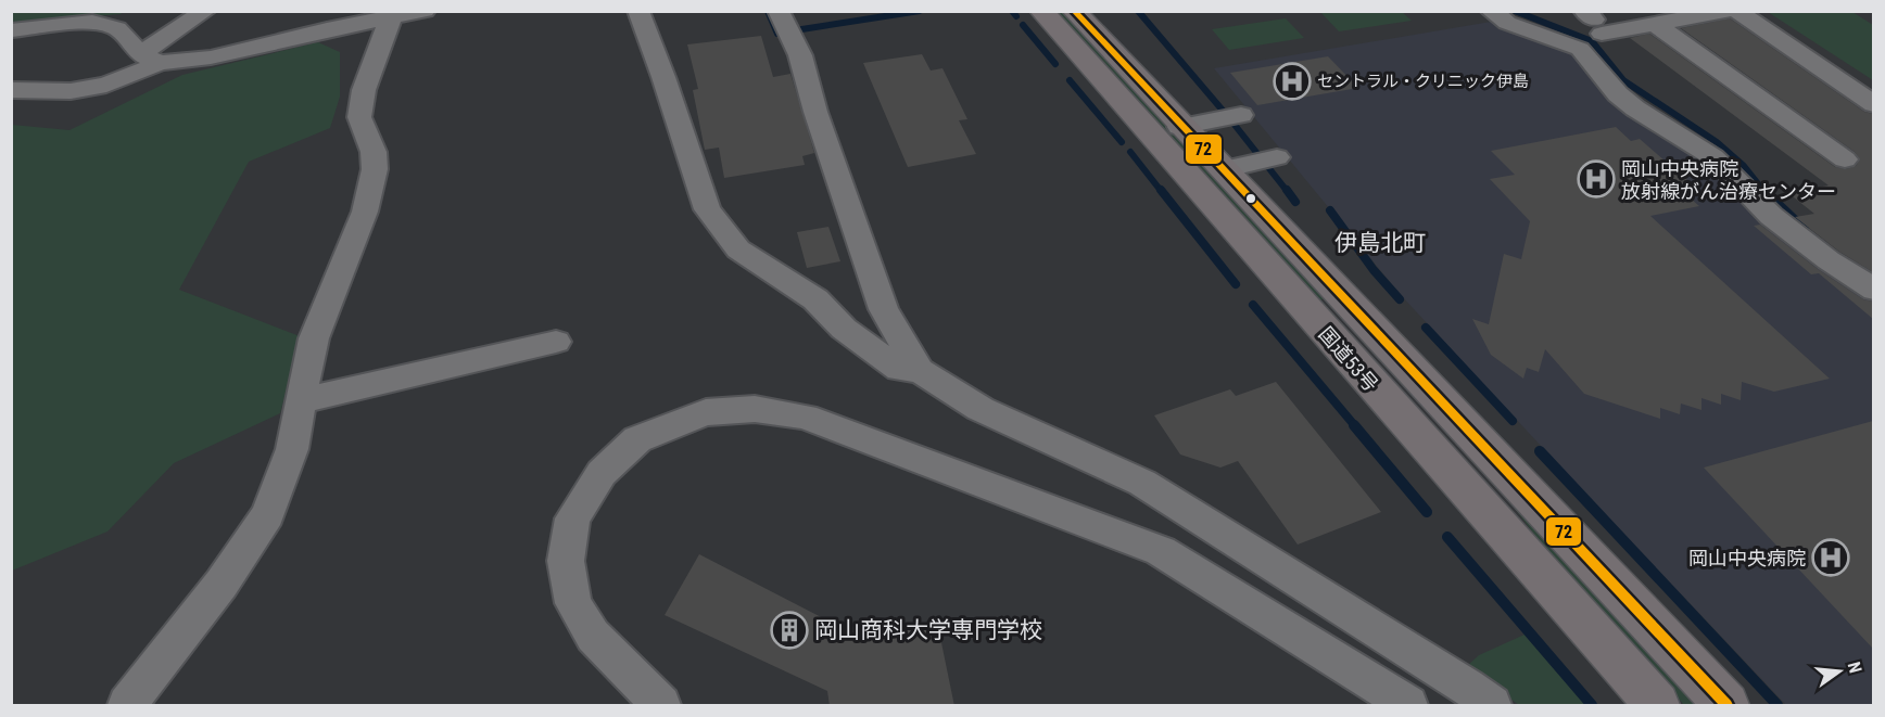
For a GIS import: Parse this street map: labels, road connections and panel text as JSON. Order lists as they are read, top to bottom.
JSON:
{
  "streets": {
    "highway": ["国道53号"]
  },
  "districts": ["伊島北町"],
  "places": {
    "hospital": ["セントラル・クリニック伊島", "岡山中央病院 放射線がん治療センター", "岡山中央病院"],
    "building": ["岡山商科大学専門学校"]
  },
  "lines": ["transit line 72"],
  "north": "right"
}
